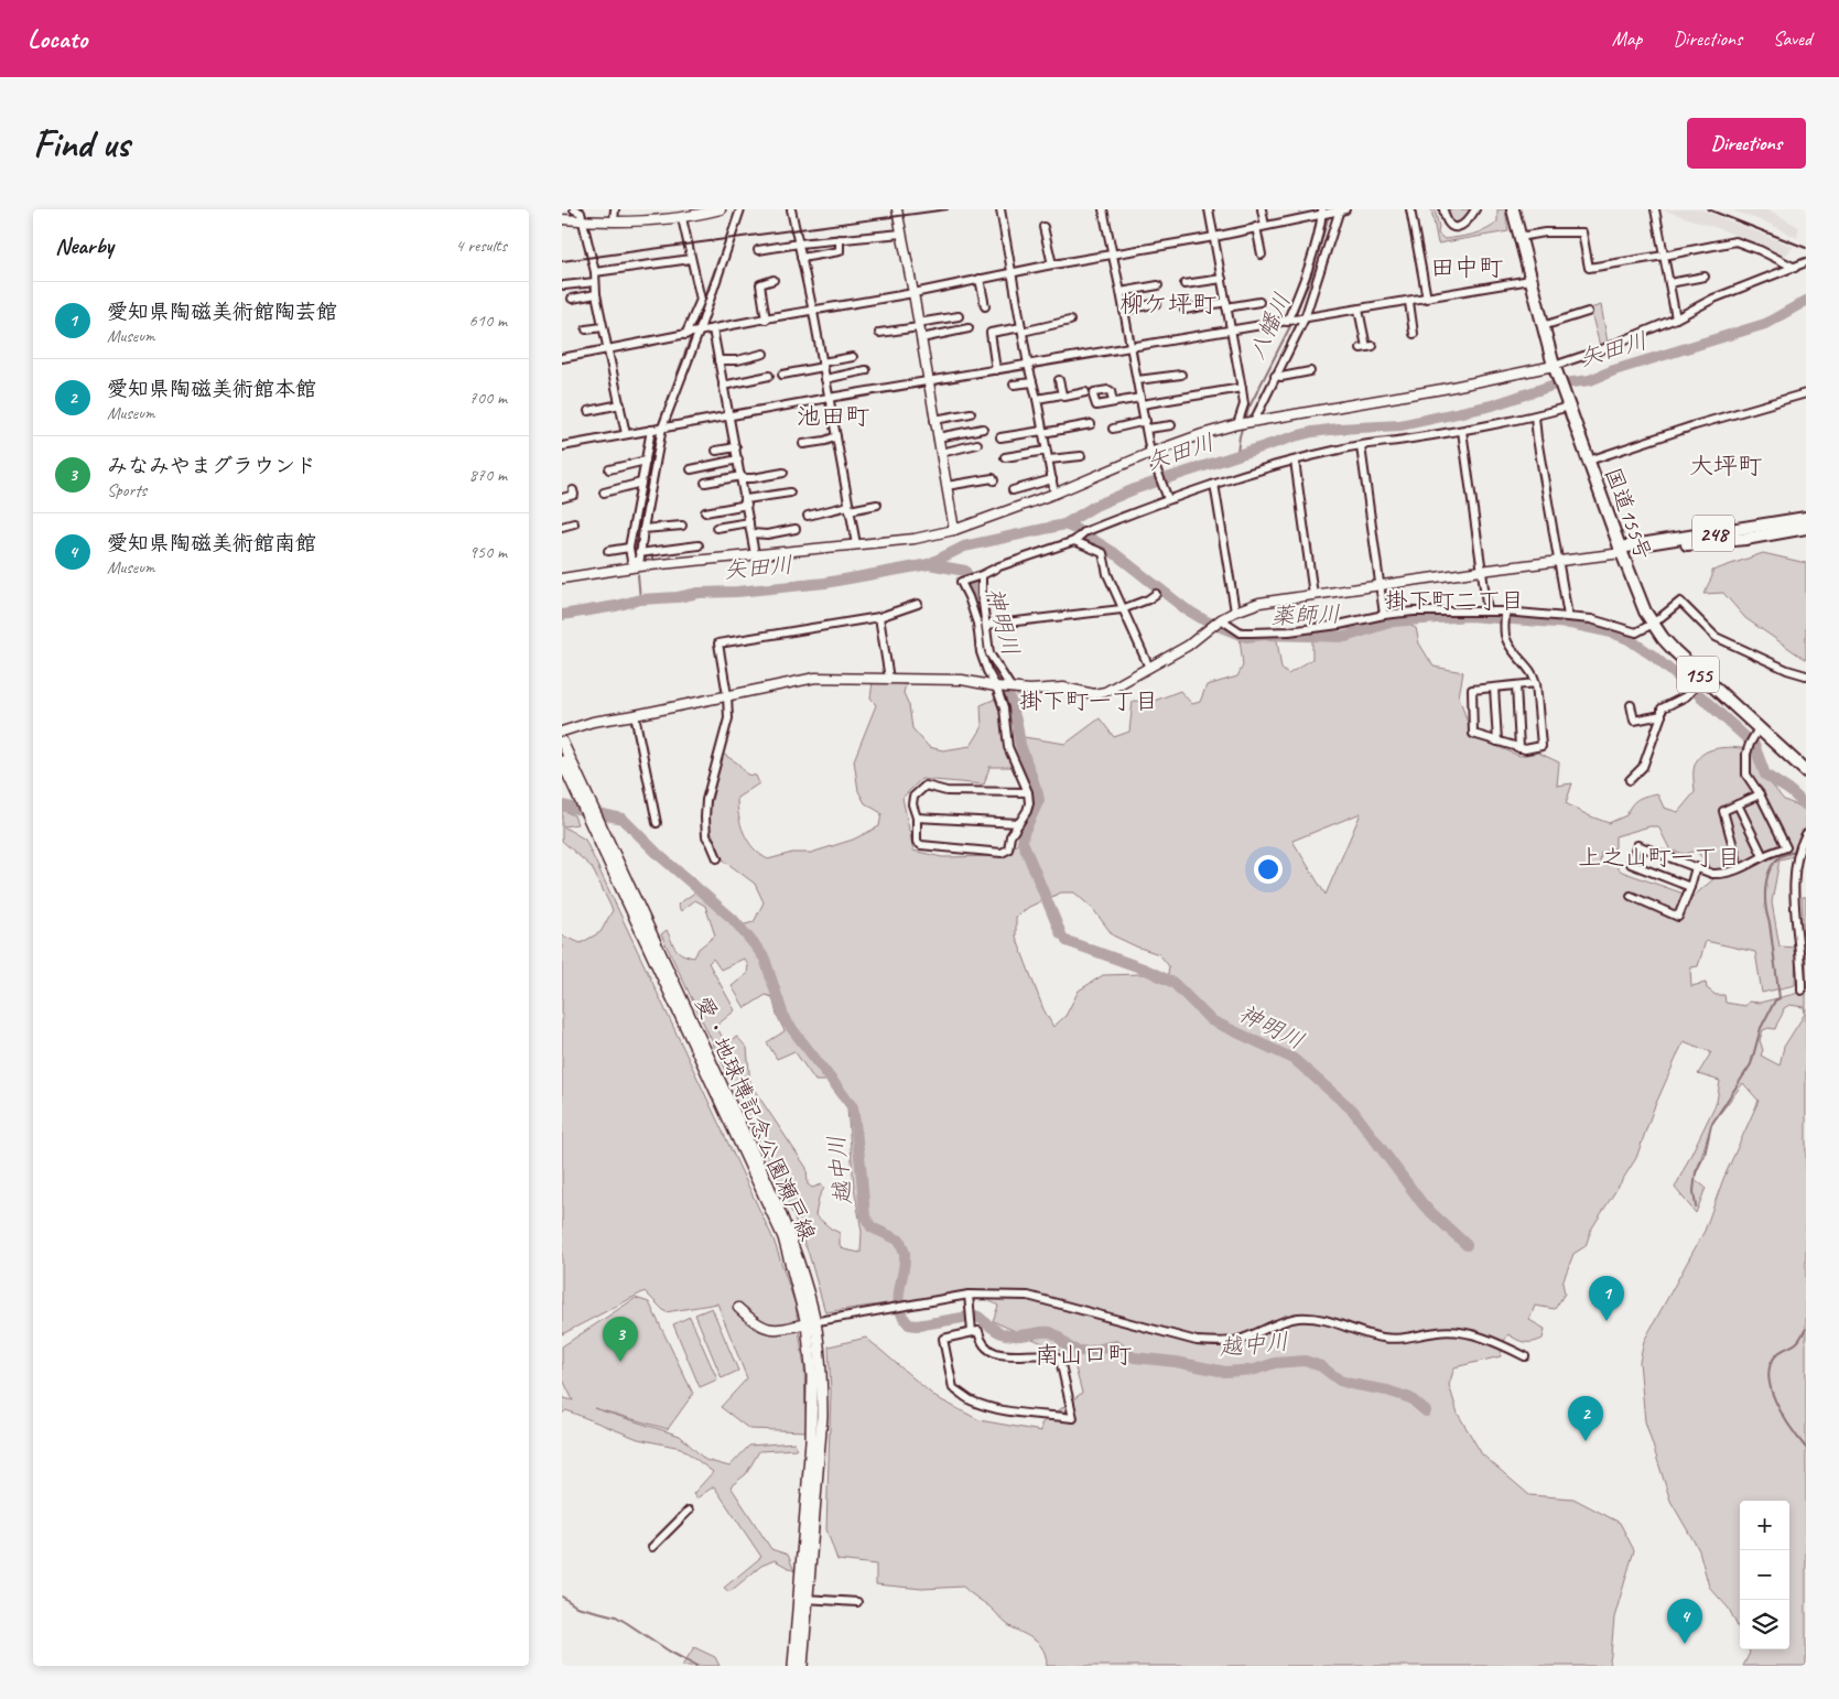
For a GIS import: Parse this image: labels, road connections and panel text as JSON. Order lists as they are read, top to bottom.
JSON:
{
  "streets": {
    "highway": ["国道155号", "248", "155"],
    "main road": ["愛・地球博記念公園瀬戸線"]
  },
  "crossings": [
    ["国道155号", "248"]
  ],
  "districts": [
    "田中町",
    "柳ケ坪町",
    "池田町",
    "大坪町",
    "掛下町二丁目",
    "掛下町一丁目",
    "上之山町一丁目",
    "南山口町"
  ],
  "water": [
    "八幡川",
    "矢田川",
    "薬師川",
    "神明川",
    "越中川"
  ],
  "page": {
    "header": "Locato",
    "nav": ["Map", "Directions", "Saved"],
    "buttons": "Directions",
    "title": "Find us",
    "heading": ["Nearby", "4 results"],
    "list": [
      {
        "mark": "1",
        "name": "愛知県陶磁美術館陶芸館",
        "note": "Museum",
        "value": "610 m"
      },
      {
        "mark": "2",
        "name": "愛知県陶磁美術館本館",
        "note": "Museum",
        "value": "700 m"
      },
      {
        "mark": "3",
        "name": "みなみやまグラウンド",
        "note": "Sports",
        "value": "870 m"
      },
      {
        "mark": "4",
        "name": "愛知県陶磁美術館南館",
        "note": "Museum",
        "value": "950 m"
      }
    ],
    "pins": [
      "1",
      "3",
      "2",
      "4"
    ],
    "map_buttons": ["+", "−"]
  }
}
